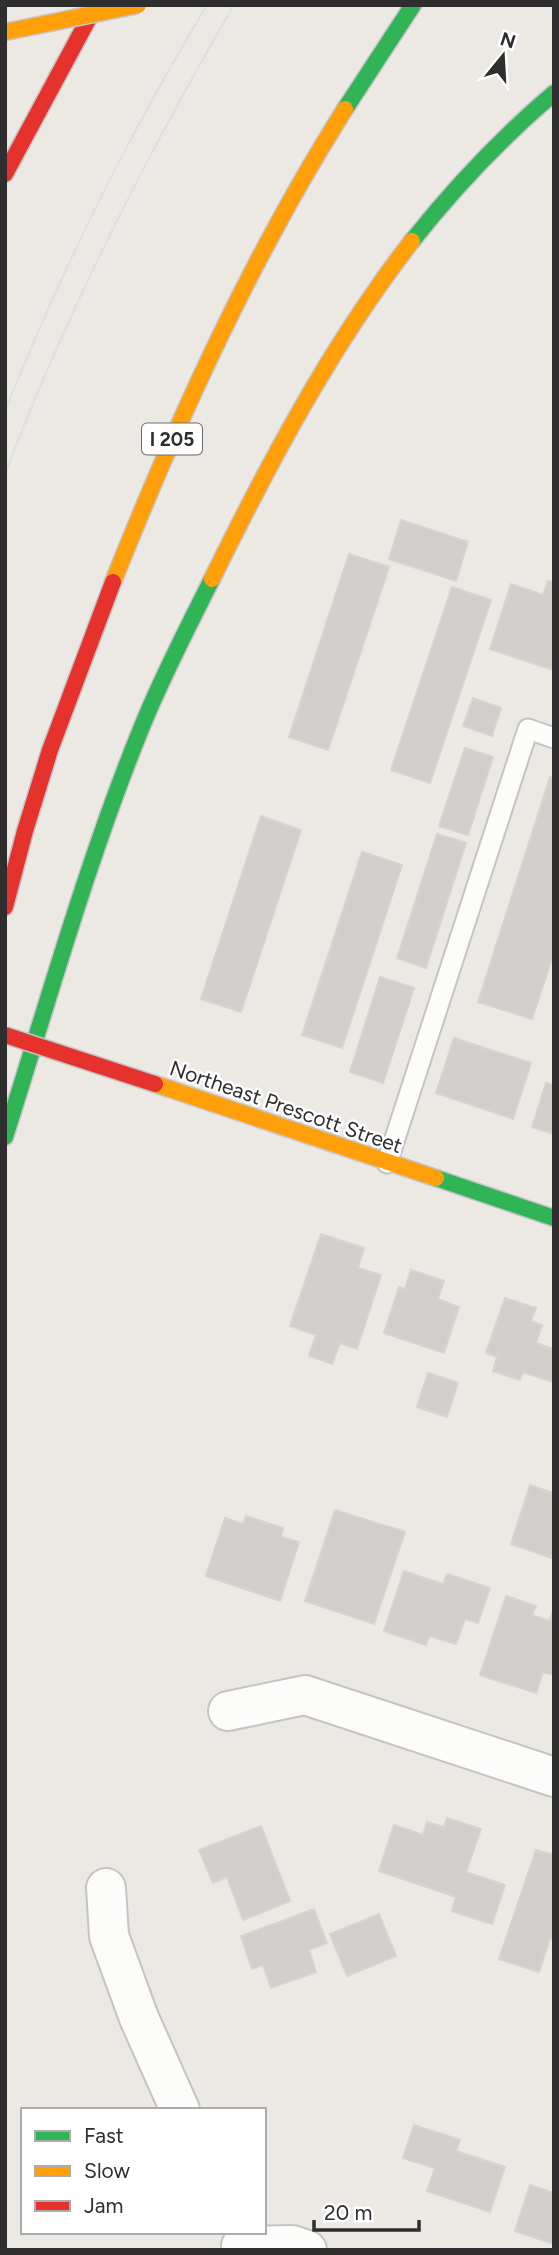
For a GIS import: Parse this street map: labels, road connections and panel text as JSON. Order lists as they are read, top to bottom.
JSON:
{
  "streets": {
    "main road": ["I 205", "Northeast Prescott Street"]
  },
  "legend": ["Fast", "Slow", "Jam"],
  "scale_bar": "20 m",
  "north": "top"
}
